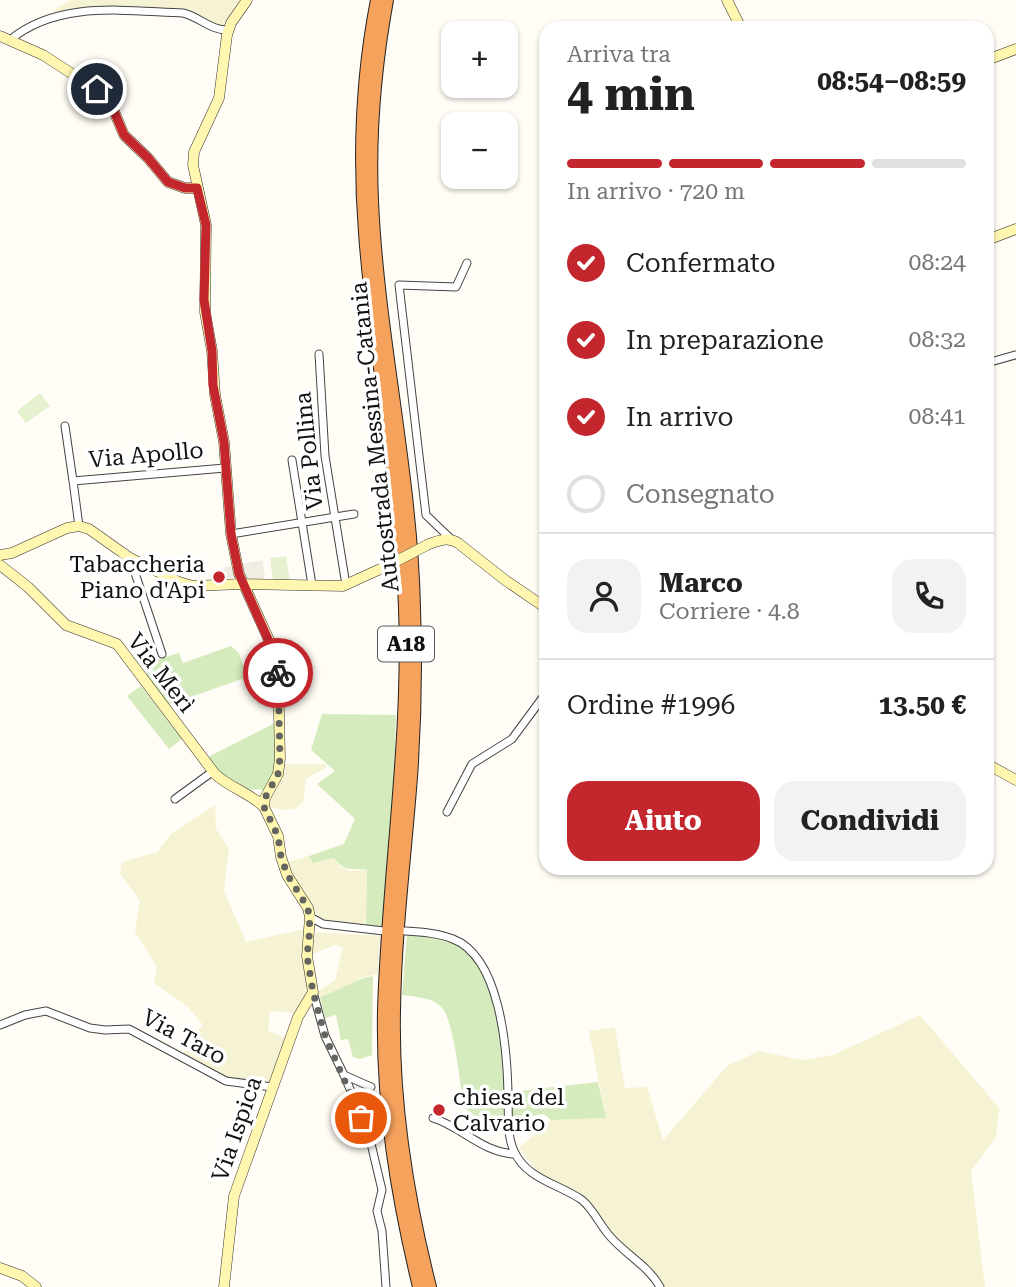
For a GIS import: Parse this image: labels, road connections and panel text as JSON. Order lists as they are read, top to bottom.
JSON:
{
  "streets": {
    "highway": ["Autostrada Messina-Catania", "A18"],
    "street": [
      "Via Pollina",
      "Via Apollo",
      "Via Merì",
      "Via Taro",
      "Via Ispica"
    ]
  },
  "crossings": [
    ["Via Taro", "Via Ispica"]
  ],
  "places": ["Tabaccheria Piano d'Api", "chiesa del Calvario"],
  "page": {
    "map_buttons": ["+", "−"],
    "heading": ["4 min", "Arriva tra", "08:54–08:59"],
    "panel": [
      "Marco",
      "Corriere · 4.8",
      "Ordine #1996",
      "13.50 €"
    ],
    "bar": "In arrivo · 720 m",
    "list": [
      ["Confermato", "08:24"],
      ["In preparazione", "08:32"],
      ["In arrivo", "08:41"],
      "Consegnato"
    ],
    "buttons": ["Aiuto", "Condividi"]
  }
}
